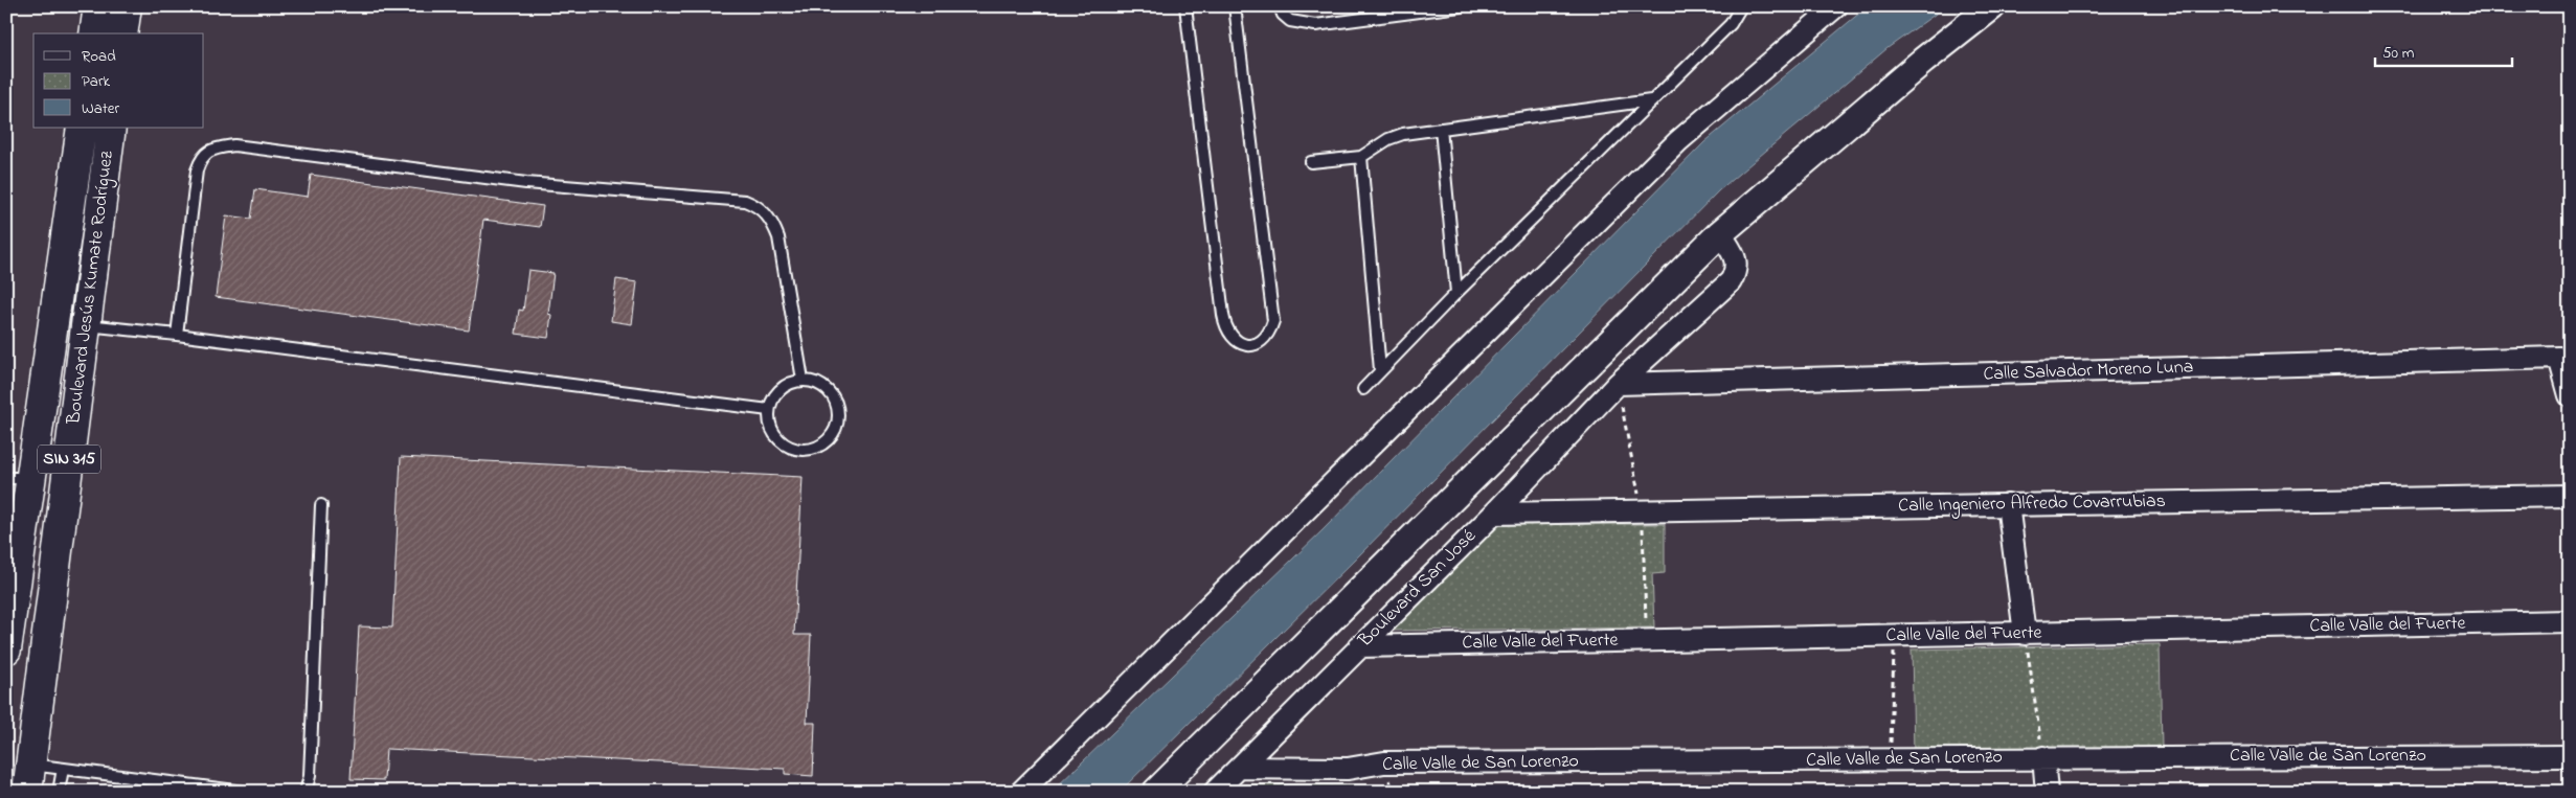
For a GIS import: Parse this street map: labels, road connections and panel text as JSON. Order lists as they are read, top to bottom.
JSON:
{
  "streets": {
    "highway": ["Boulevard Jesús Kumate Rodríguez", "SIN 315"],
    "street": [
      "Calle Salvador Moreno Luna",
      "Calle Ingeniero Alfredo Covarrubias",
      "Boulevard San José",
      "Calle Valle del Fuerte",
      "Calle Valle de San Lorenzo"
    ]
  },
  "crossings": [
    ["Calle Salvador Moreno Luna", "Boulevard San José"],
    ["Calle Ingeniero Alfredo Covarrubias", "Boulevard San José"],
    ["Boulevard San José", "Calle Valle del Fuerte"],
    ["Boulevard San José", "Calle Valle de San Lorenzo"]
  ],
  "legend": ["Road", "Park", "Water"],
  "scale_bar": "50 m"
}
